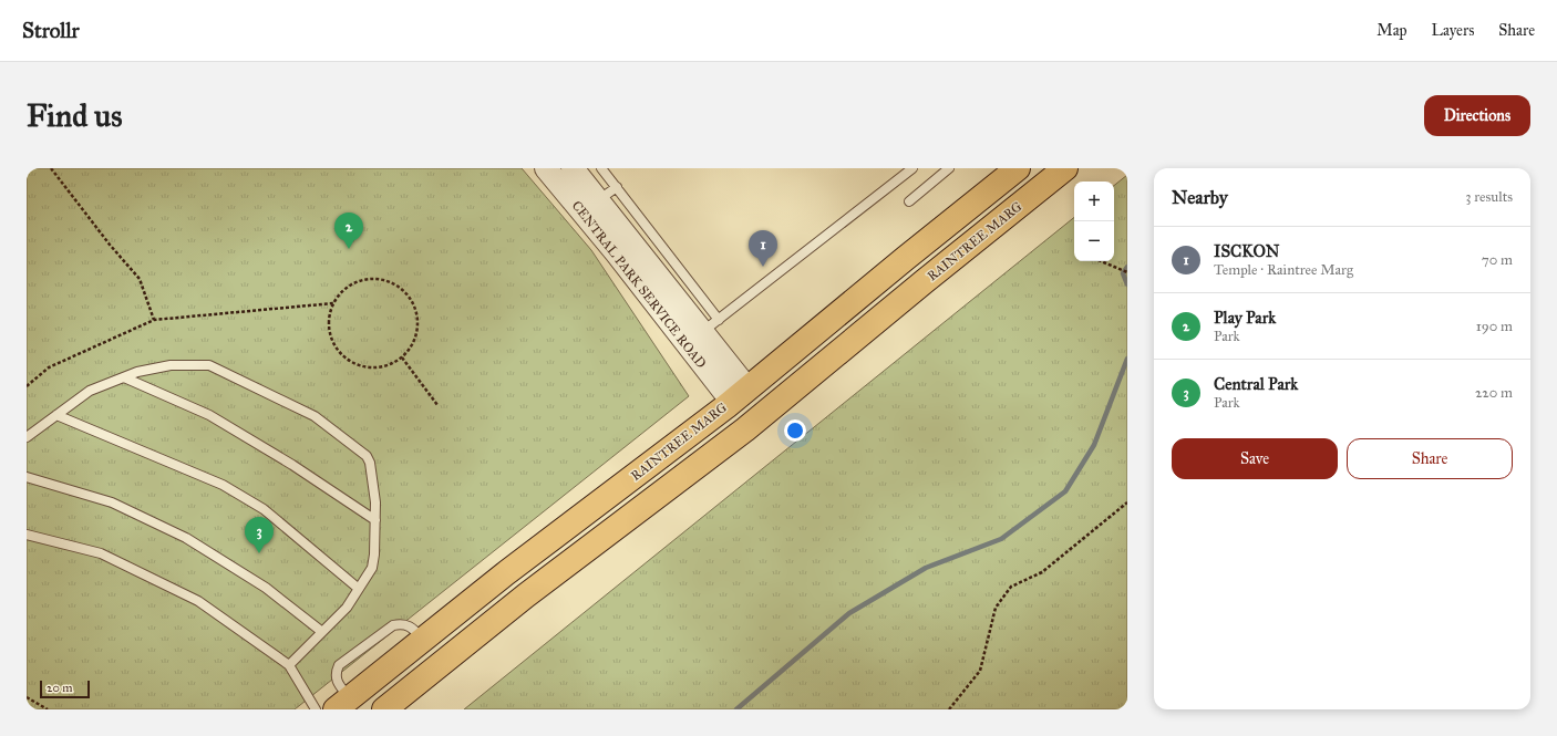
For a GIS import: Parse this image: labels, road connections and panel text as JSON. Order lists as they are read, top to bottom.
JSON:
{
  "streets": {
    "main road": ["RAINTREE MARG"],
    "street": ["CENTRAL PARK SERVICE ROAD"]
  },
  "crossings": [
    ["RAINTREE MARG", "CENTRAL PARK SERVICE ROAD"]
  ],
  "scale_bar": "20 m",
  "page": {
    "header": "Strollr",
    "nav": ["Map", "Layers", "Share"],
    "buttons": [
      "Directions",
      ["Save", "Share"]
    ],
    "title": "Find us",
    "heading": ["Nearby", "3 results"],
    "map_buttons": ["+", "−"],
    "pins": ["2", "1", "3"],
    "list": [
      {
        "mark": "1",
        "name": "ISCKON",
        "note": "Temple · Raintree Marg",
        "value": "70 m"
      },
      {
        "mark": "2",
        "name": "Play Park",
        "note": "Park",
        "value": "190 m"
      },
      {
        "mark": "3",
        "name": "Central Park",
        "note": "Park",
        "value": "220 m"
      }
    ],
    "scale": "20 m"
  }
}
